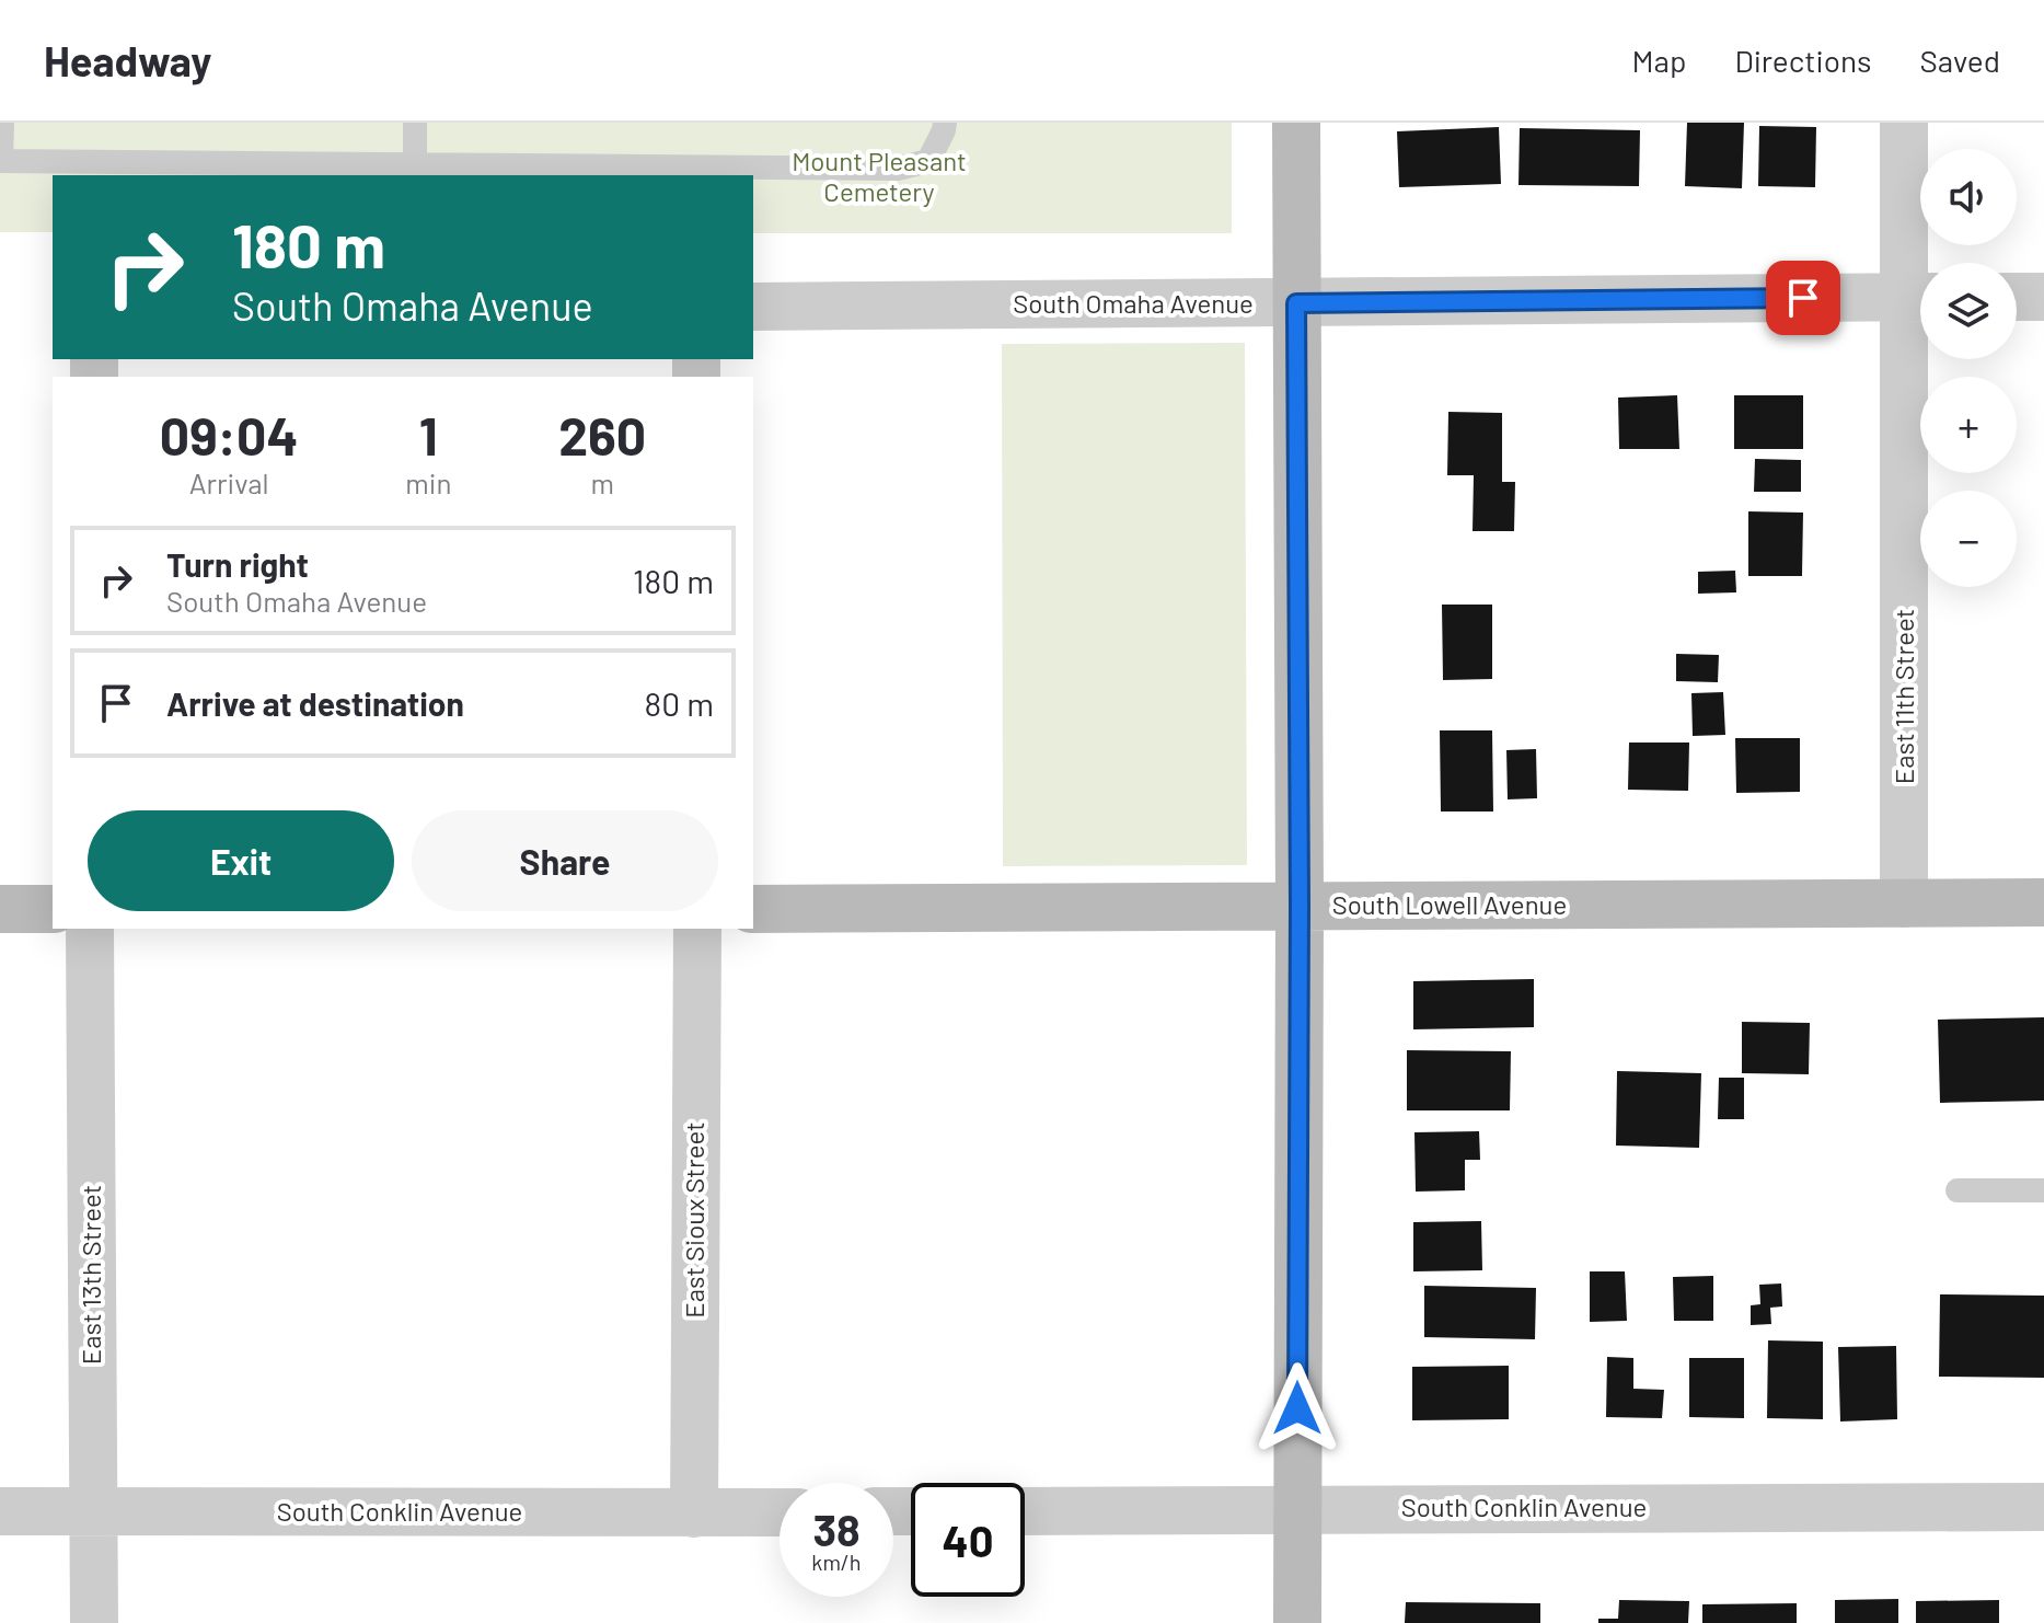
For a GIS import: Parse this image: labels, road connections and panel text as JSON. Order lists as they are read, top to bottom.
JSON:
{
  "streets": {
    "street": [
      "South Omaha Avenue",
      "East 11th Street",
      "South Lowell Avenue",
      "East Sioux Street",
      "East 13th Street",
      "South Conklin Avenue"
    ]
  },
  "crossings": [
    ["South Omaha Avenue", "East 11th Street"],
    ["East 11th Street", "South Lowell Avenue"],
    ["East Sioux Street", "South Conklin Avenue"],
    ["East 13th Street", "South Conklin Avenue"]
  ],
  "parks": ["Mount Pleasant Cemetery"],
  "page": {
    "header": "Headway",
    "nav": ["Map", "Directions", "Saved"],
    "map_buttons": ["+", "−"],
    "turn": ["180 m", "South Omaha Avenue"],
    "eta": [
      "09:04",
      "Arrival",
      "1",
      "min",
      "260",
      "m"
    ],
    "list": [
      {
        "name": "Turn right",
        "note": "South Omaha Avenue",
        "value": "180 m"
      },
      {
        "name": "Arrive at destination",
        "value": "80 m"
      }
    ],
    "buttons": ["Exit", "Share"],
    "speed": "38 km/h",
    "limit": "40"
  }
}
